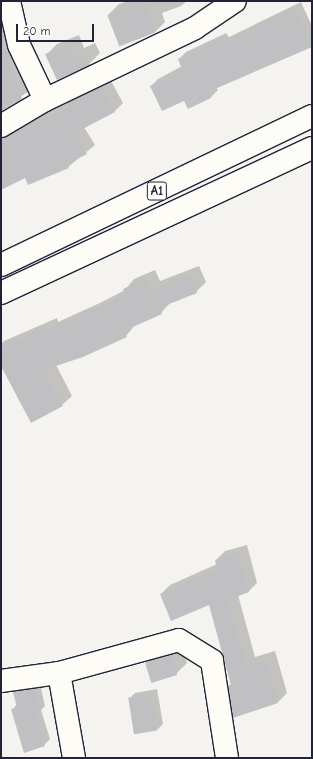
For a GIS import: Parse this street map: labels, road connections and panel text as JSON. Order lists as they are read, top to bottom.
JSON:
{
  "streets": {
    "main road": ["A1"]
  },
  "scale_bar": "20 m"
}
